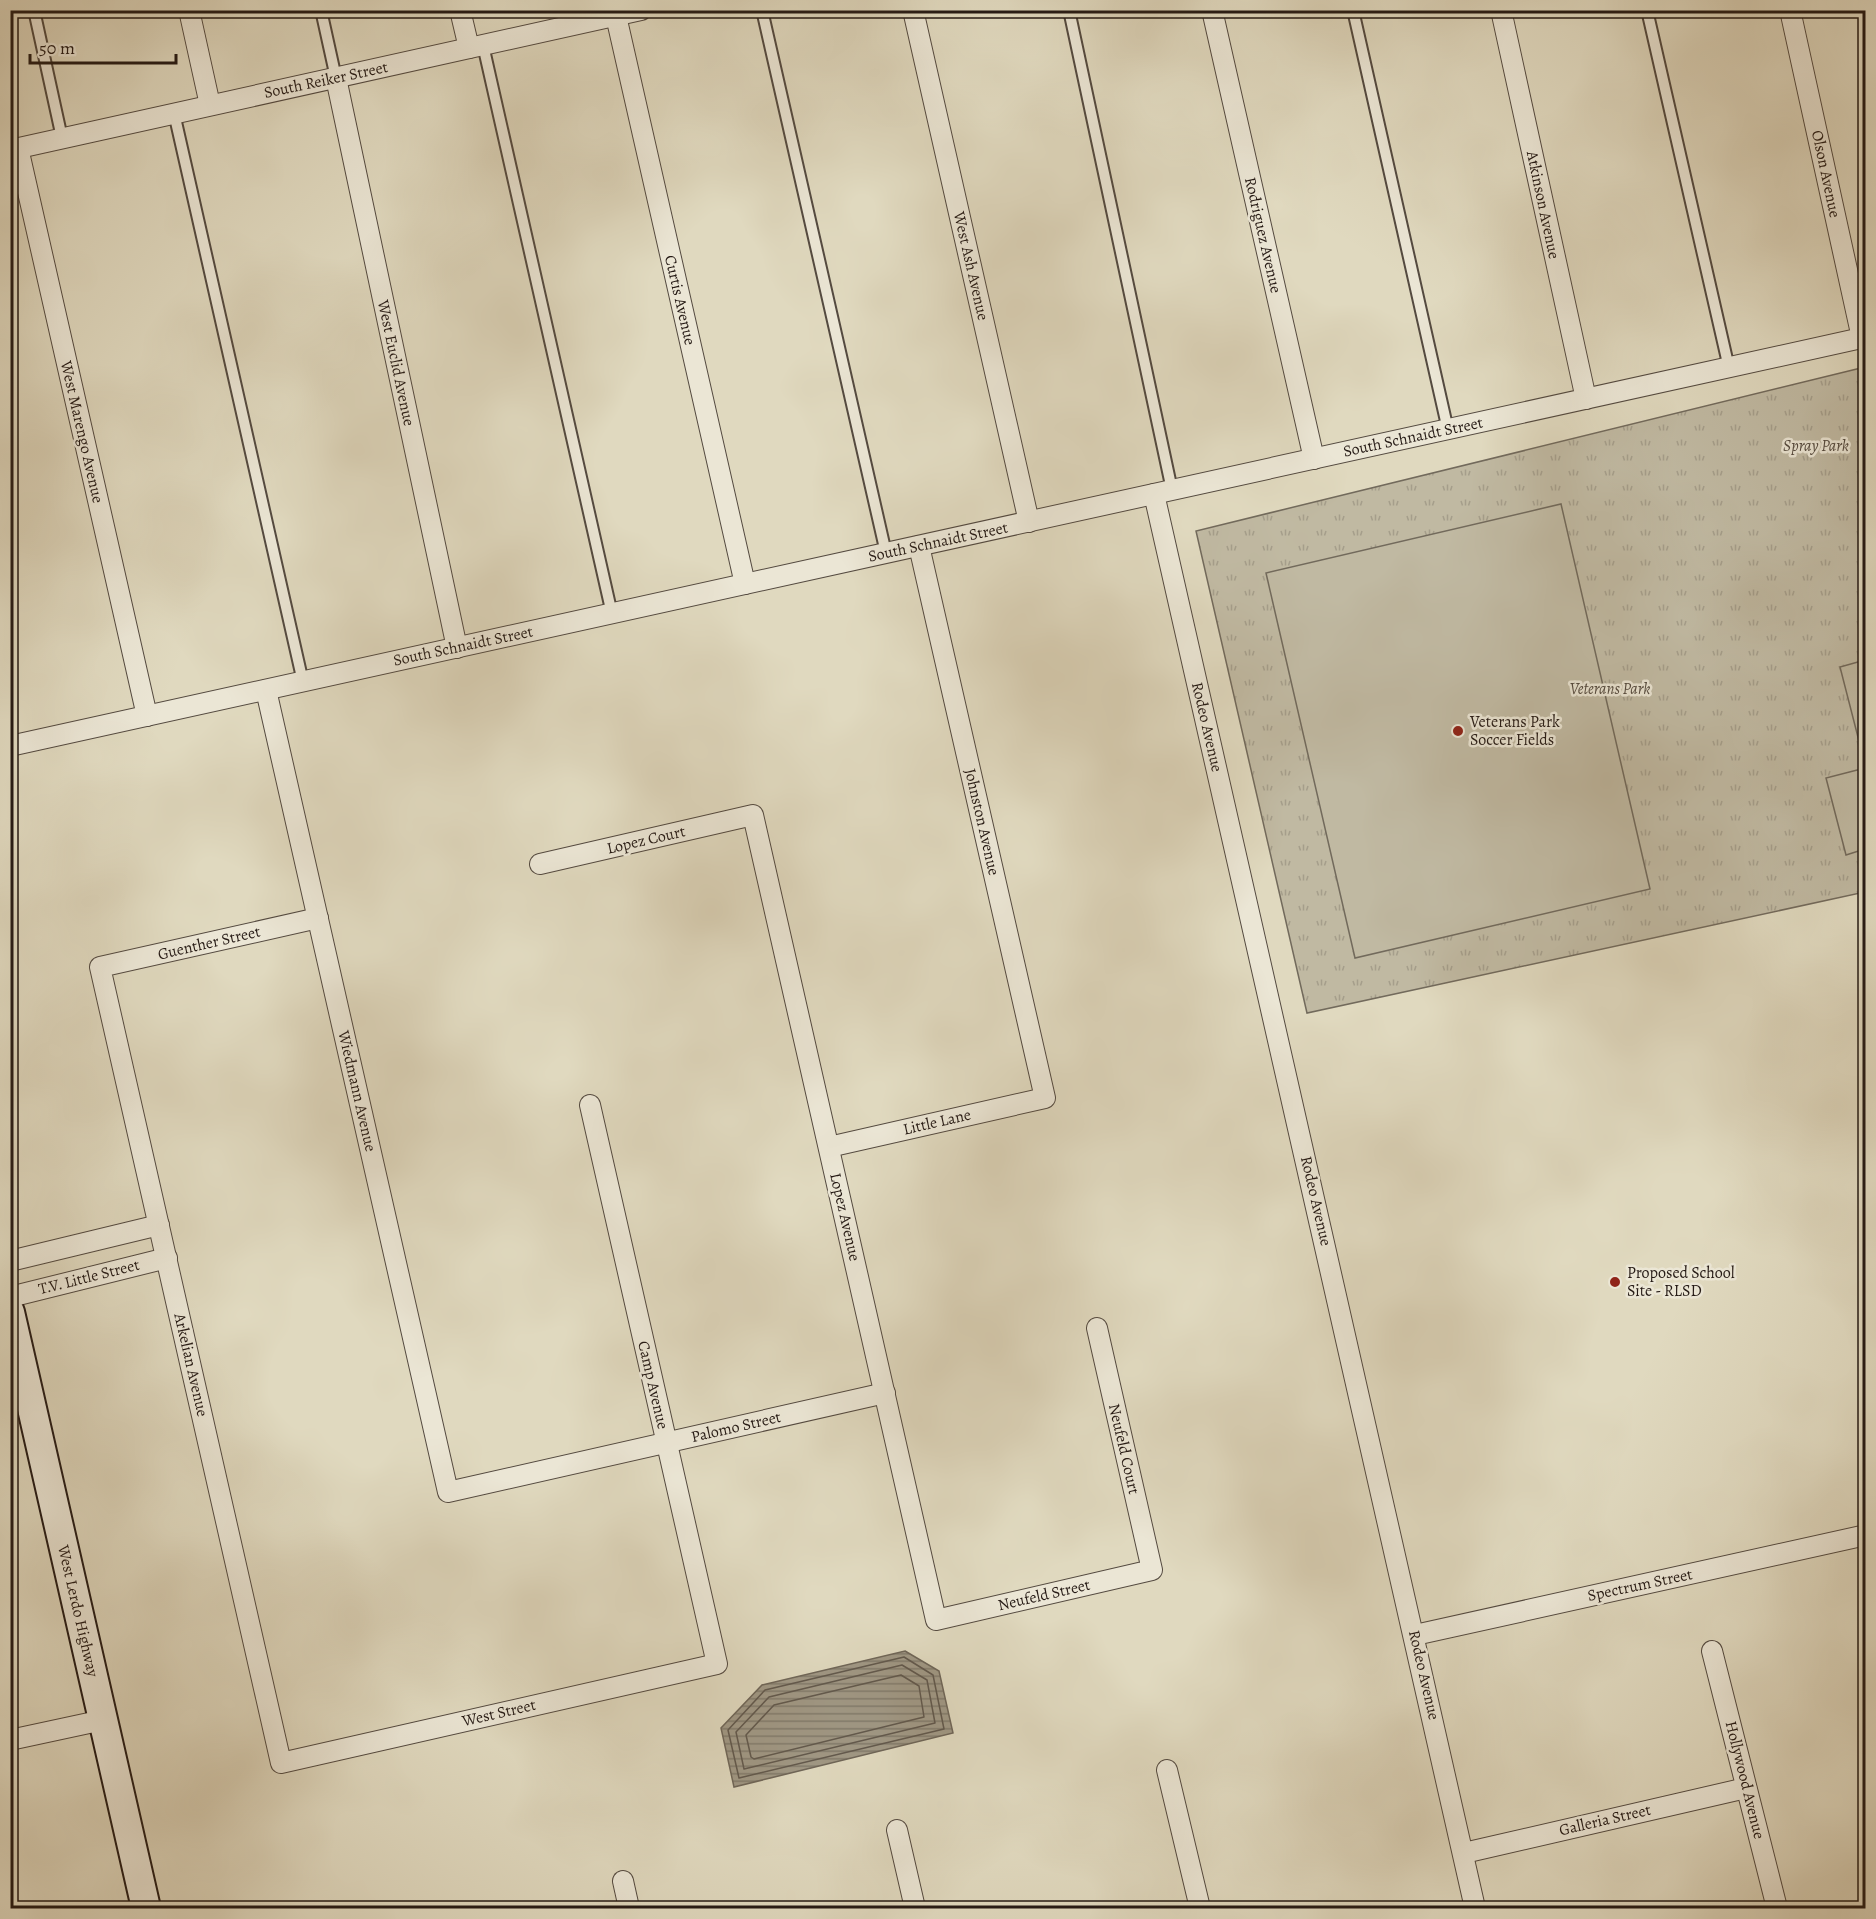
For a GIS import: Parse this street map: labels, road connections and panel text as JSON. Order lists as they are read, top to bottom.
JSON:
{
  "streets": {
    "main road": ["West Lerdo Highway"],
    "street": [
      "South Reiker Street",
      "Olson Avenue",
      "Atkinson Avenue",
      "Rodriguez Avenue",
      "West Ash Avenue",
      "Curtis Avenue",
      "West Euclid Avenue",
      "West Marengo Avenue",
      "South Schnaidt Street",
      "Rodeo Avenue",
      "Johnston Avenue",
      "Lopez Court",
      "Guenther Street",
      "Wiedmann Avenue",
      "Little Lane",
      "Lopez Avenue",
      "T.V. Little Street",
      "Arkelian Avenue",
      "Camp Avenue",
      "Palomo Street",
      "Neufeld Court",
      "Spectrum Street",
      "Neufeld Street",
      "West Street",
      "Hollywood Avenue",
      "Galleria Street"
    ]
  },
  "crossings": [
    ["South Reiker Street", "Curtis Avenue"],
    ["South Reiker Street", "West Euclid Avenue"],
    ["South Reiker Street", "West Marengo Avenue"],
    ["Olson Avenue", "South Schnaidt Street"],
    ["Atkinson Avenue", "South Schnaidt Street"],
    ["Rodriguez Avenue", "South Schnaidt Street"],
    ["West Ash Avenue", "South Schnaidt Street"],
    ["Curtis Avenue", "South Schnaidt Street"],
    ["West Euclid Avenue", "South Schnaidt Street"],
    ["West Marengo Avenue", "South Schnaidt Street"],
    ["South Schnaidt Street", "Rodeo Avenue"],
    ["South Schnaidt Street", "Johnston Avenue"],
    ["South Schnaidt Street", "Wiedmann Avenue"],
    ["Rodeo Avenue", "Spectrum Street"],
    ["Rodeo Avenue", "Galleria Street"],
    ["Johnston Avenue", "Little Lane"],
    ["Lopez Court", "Lopez Avenue"],
    ["Guenther Street", "Wiedmann Avenue"],
    ["Guenther Street", "Arkelian Avenue"],
    ["Wiedmann Avenue", "Palomo Street"],
    ["Little Lane", "Lopez Avenue"],
    ["Lopez Avenue", "Palomo Street"],
    ["Lopez Avenue", "Neufeld Street"],
    ["T.V. Little Street", "Arkelian Avenue"],
    ["Arkelian Avenue", "West Street"],
    ["Camp Avenue", "Palomo Street"],
    ["Camp Avenue", "West Street"],
    ["Neufeld Court", "Neufeld Street"],
    ["Hollywood Avenue", "Galleria Street"]
  ],
  "parks": ["Spray Park", "Veterans Park"],
  "places": ["Veterans Park Soccer Fields", "Proposed School Site - RLSD"],
  "scale_bar": "50 m"
}
